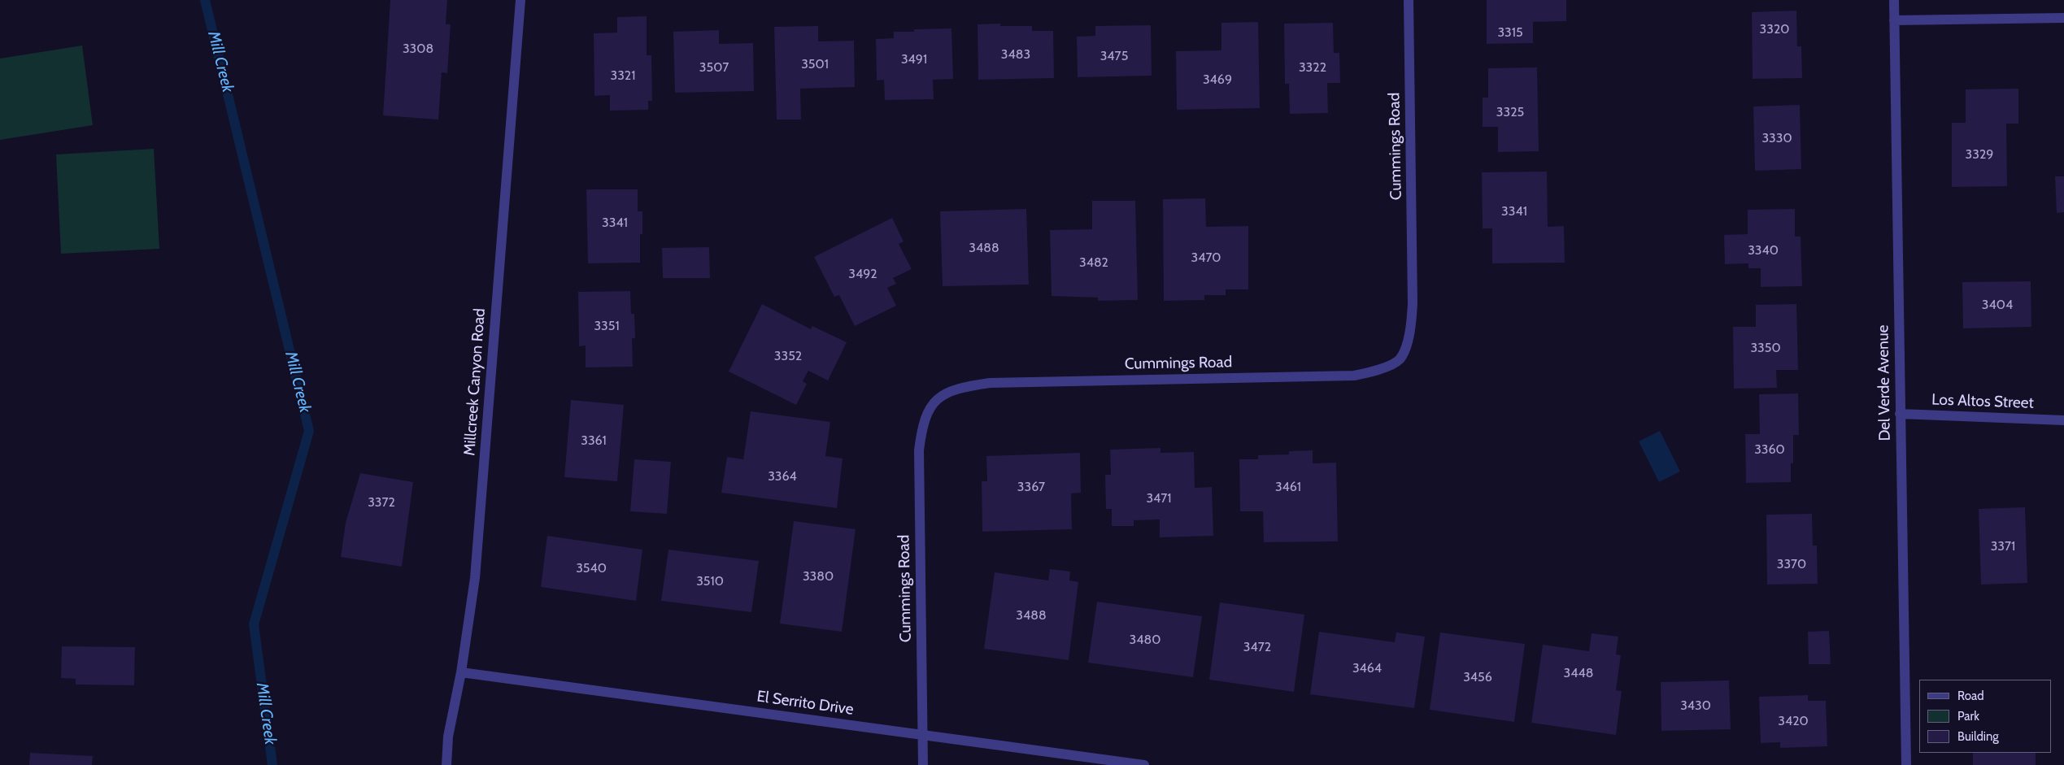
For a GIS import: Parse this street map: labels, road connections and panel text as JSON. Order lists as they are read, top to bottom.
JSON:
{
  "streets": {
    "street": [
      "Cummings Road",
      "Millcreek Canyon Road",
      "Del Verde Avenue",
      "Los Altos Street",
      "El Serrito Drive"
    ]
  },
  "crossings": [
    ["Cummings Road", "El Serrito Drive"],
    ["Millcreek Canyon Road", "El Serrito Drive"],
    ["Del Verde Avenue", "Los Altos Street"]
  ],
  "water": ["Mill Creek"],
  "house_numbers": [
    "3320",
    "3315",
    "3308",
    "3483",
    "3475",
    "3491",
    "3501",
    "3507",
    "3322",
    "3321",
    "3469",
    "3325",
    "3330",
    "3329",
    "3341",
    "3341",
    "3488",
    "3340",
    "3470",
    "3482",
    "3492",
    "3404",
    "3351",
    "3350",
    "3352",
    "3361",
    "3360",
    "3364",
    "3367",
    "3461",
    "3471",
    "3372",
    "3371",
    "3370",
    "3540",
    "3380",
    "3510",
    "3488",
    "3480",
    "3472",
    "3464",
    "3448",
    "3456",
    "3430",
    "3420"
  ],
  "legend": ["Road", "Park", "Building"]
}
